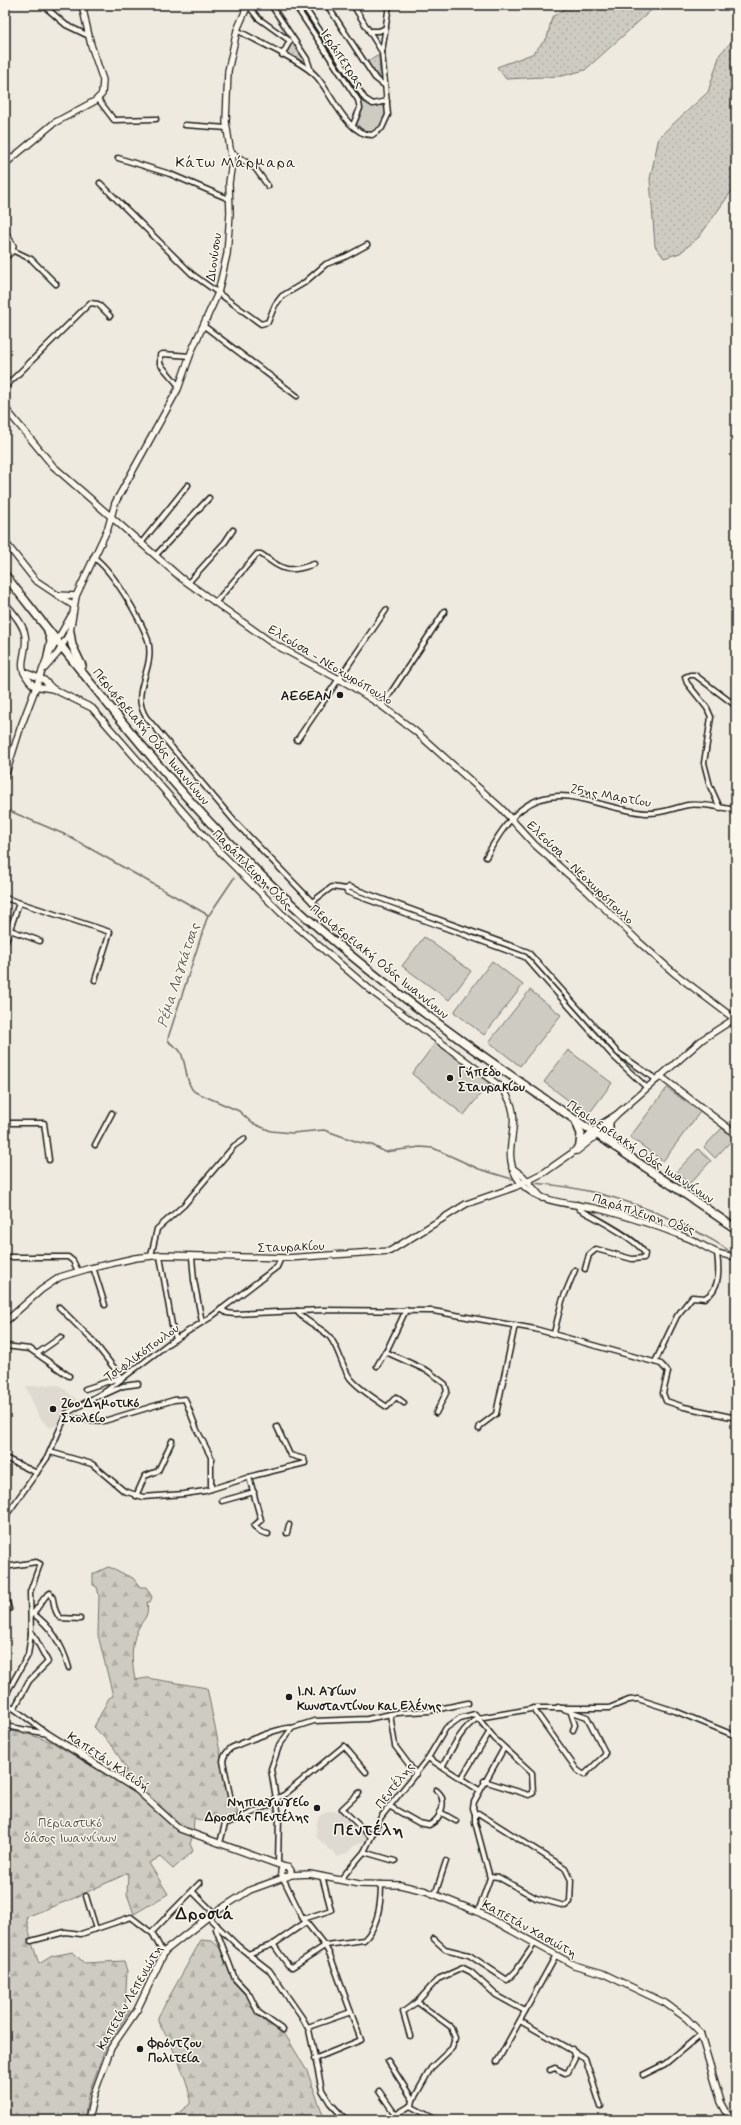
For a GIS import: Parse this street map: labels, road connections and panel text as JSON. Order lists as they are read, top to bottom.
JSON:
{
  "streets": {
    "highway": ["Περιφερειακή Οδός Ιωαννίνων"],
    "street": [
      "Ιεράπετρας",
      "Διονύσου",
      "Ελεούσα - Νεοχωρόπουλο",
      "25ης Μαρτίου",
      "Παράπλευρη Οδός",
      "Σταυρακίου",
      "Τσιφλικόπουλου",
      "Καπετάν Κλειδή",
      "Πεντέλης",
      "Καπετάν Χασιώτη",
      "Καπετάν Λεπενιώτη"
    ]
  },
  "crossings": [
    ["Διονύσου", "Ελεούσα - Νεοχωρόπουλο"],
    ["Ελεούσα - Νεοχωρόπουλο", "25ης Μαρτίου"],
    ["Παράπλευρη Οδός", "Σταυρακίου"],
    ["Σταυρακίου", "Τσιφλικόπουλου"],
    ["Καπετάν Κλειδή", "Καπετάν Χασιώτη"],
    ["Καπετάν Κλειδή", "Καπετάν Λεπενιώτη"],
    ["Πεντέλης", "Καπετάν Χασιώτη"],
    ["Καπετάν Χασιώτη", "Καπετάν Λεπενιώτη"]
  ],
  "districts": ["Κάτω Μάρμαρα", "Πεντέλη", "Δροσιά"],
  "water": ["Ρέμα Λαγκάτσας"],
  "parks": ["Περιαστικό δάσος Ιωαννίνων"],
  "places": [
    "AEGEAN",
    "Γήπεδο Σταυρακίου",
    "26ο Δημοτικό Σχολείο",
    "Ι.Ν. Αγίων Κωνσταντίνου και Ελένης",
    "Νηπιαγωγείο Δροσιάς Πεντέλης",
    "Φρόντζου Πολιτεία"
  ]
}
